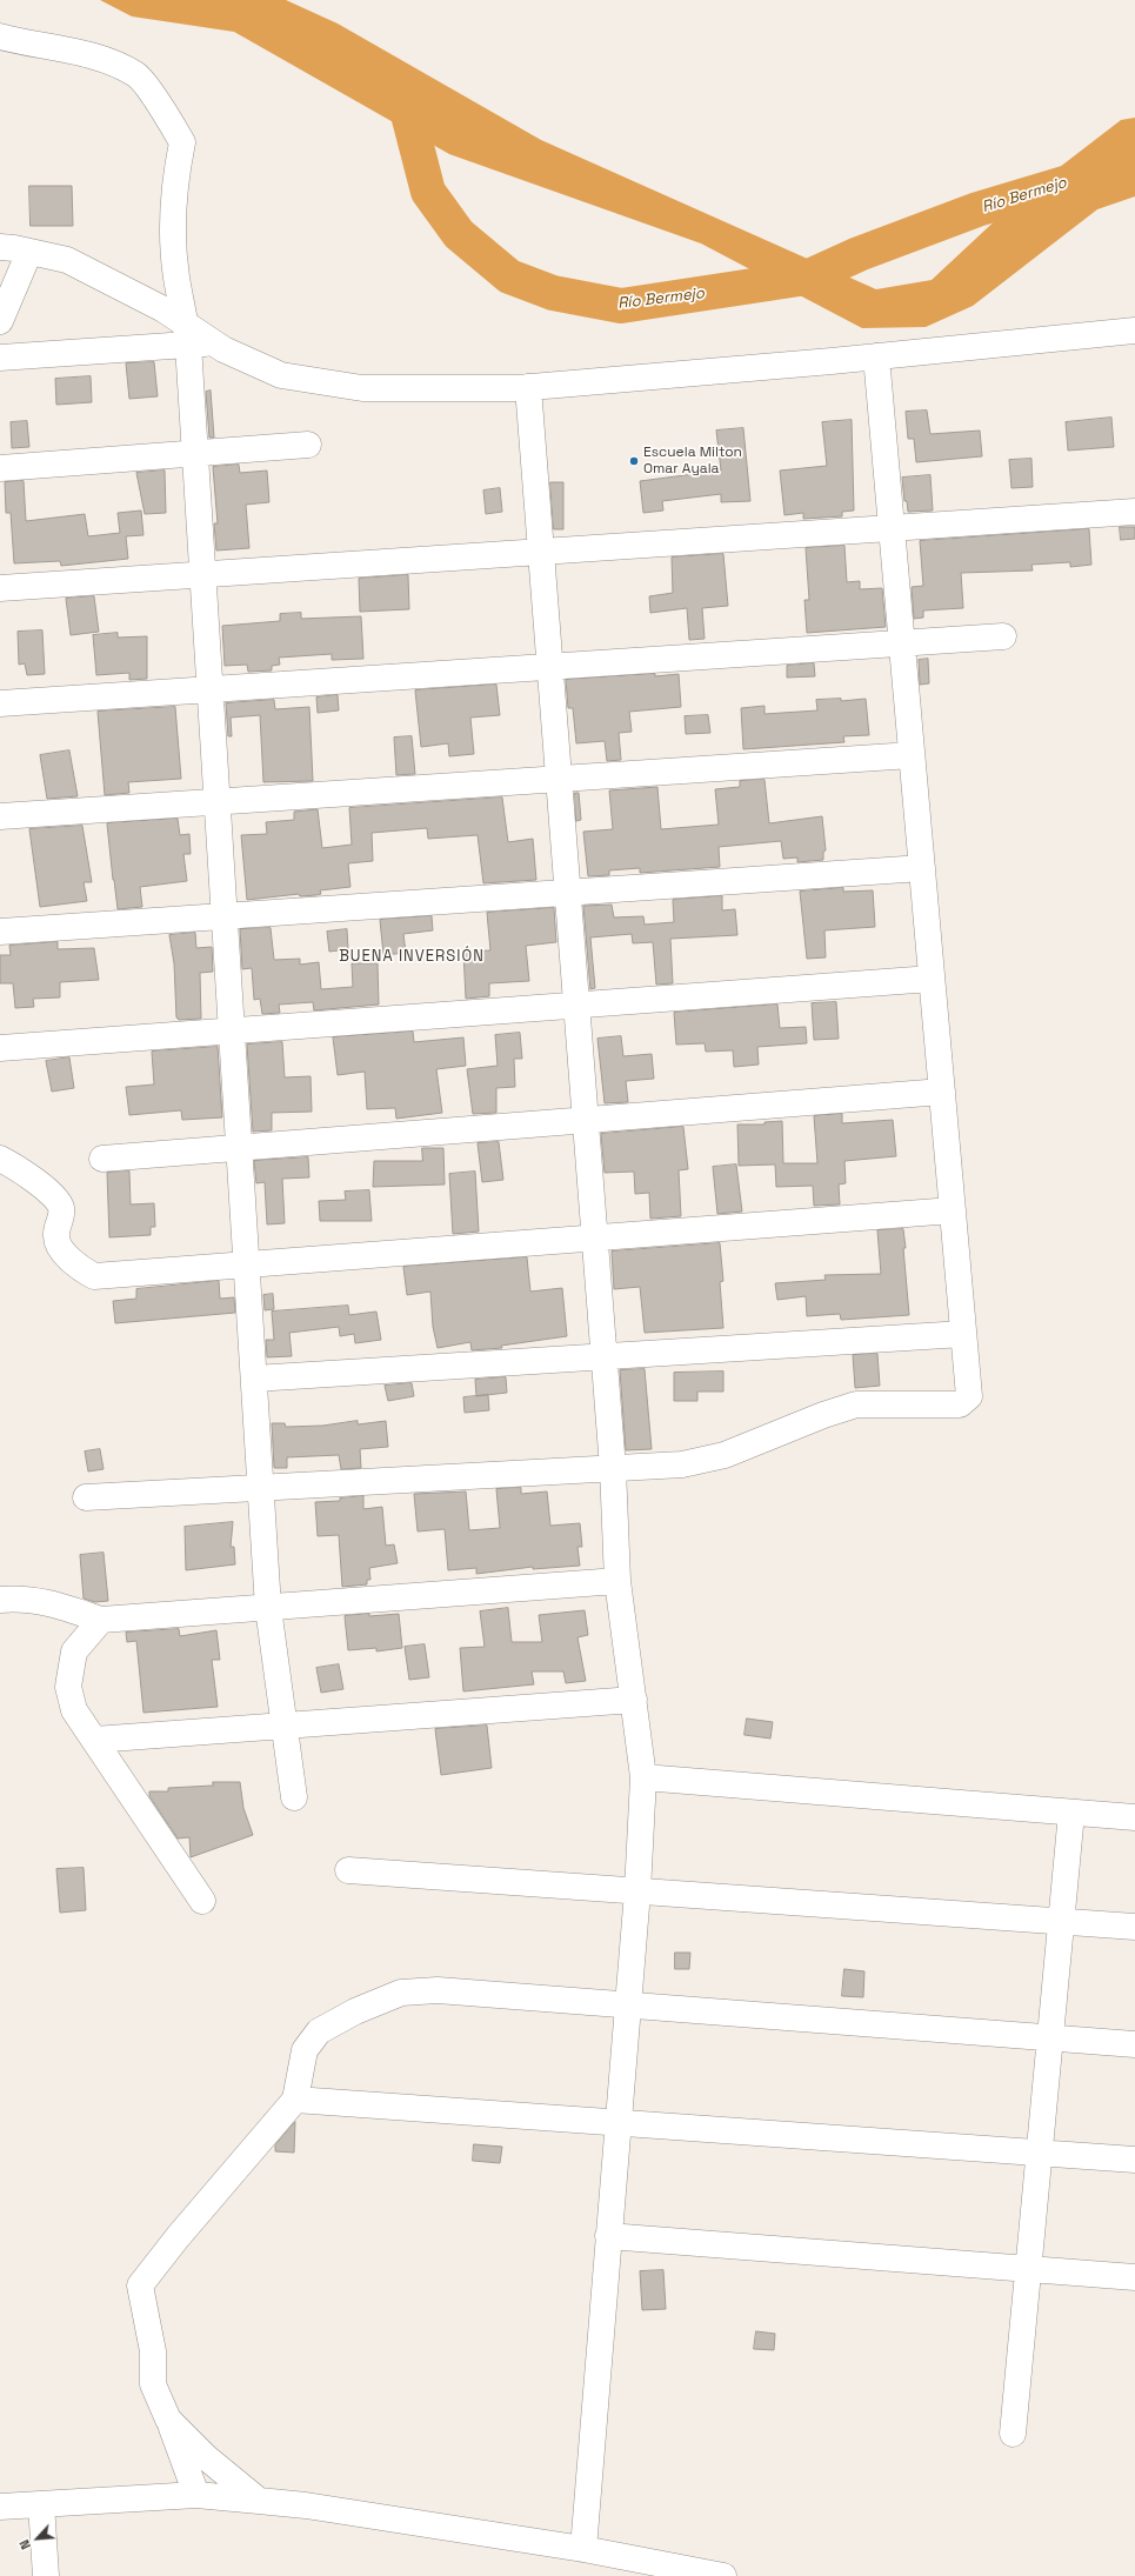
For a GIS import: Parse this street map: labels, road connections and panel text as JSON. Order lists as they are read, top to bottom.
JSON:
{
  "districts": ["BUENA INVERSIÓN"],
  "water": ["Río Bermejo"],
  "places": ["Escuela Milton Omar Ayala"],
  "north": "bottom left"
}
